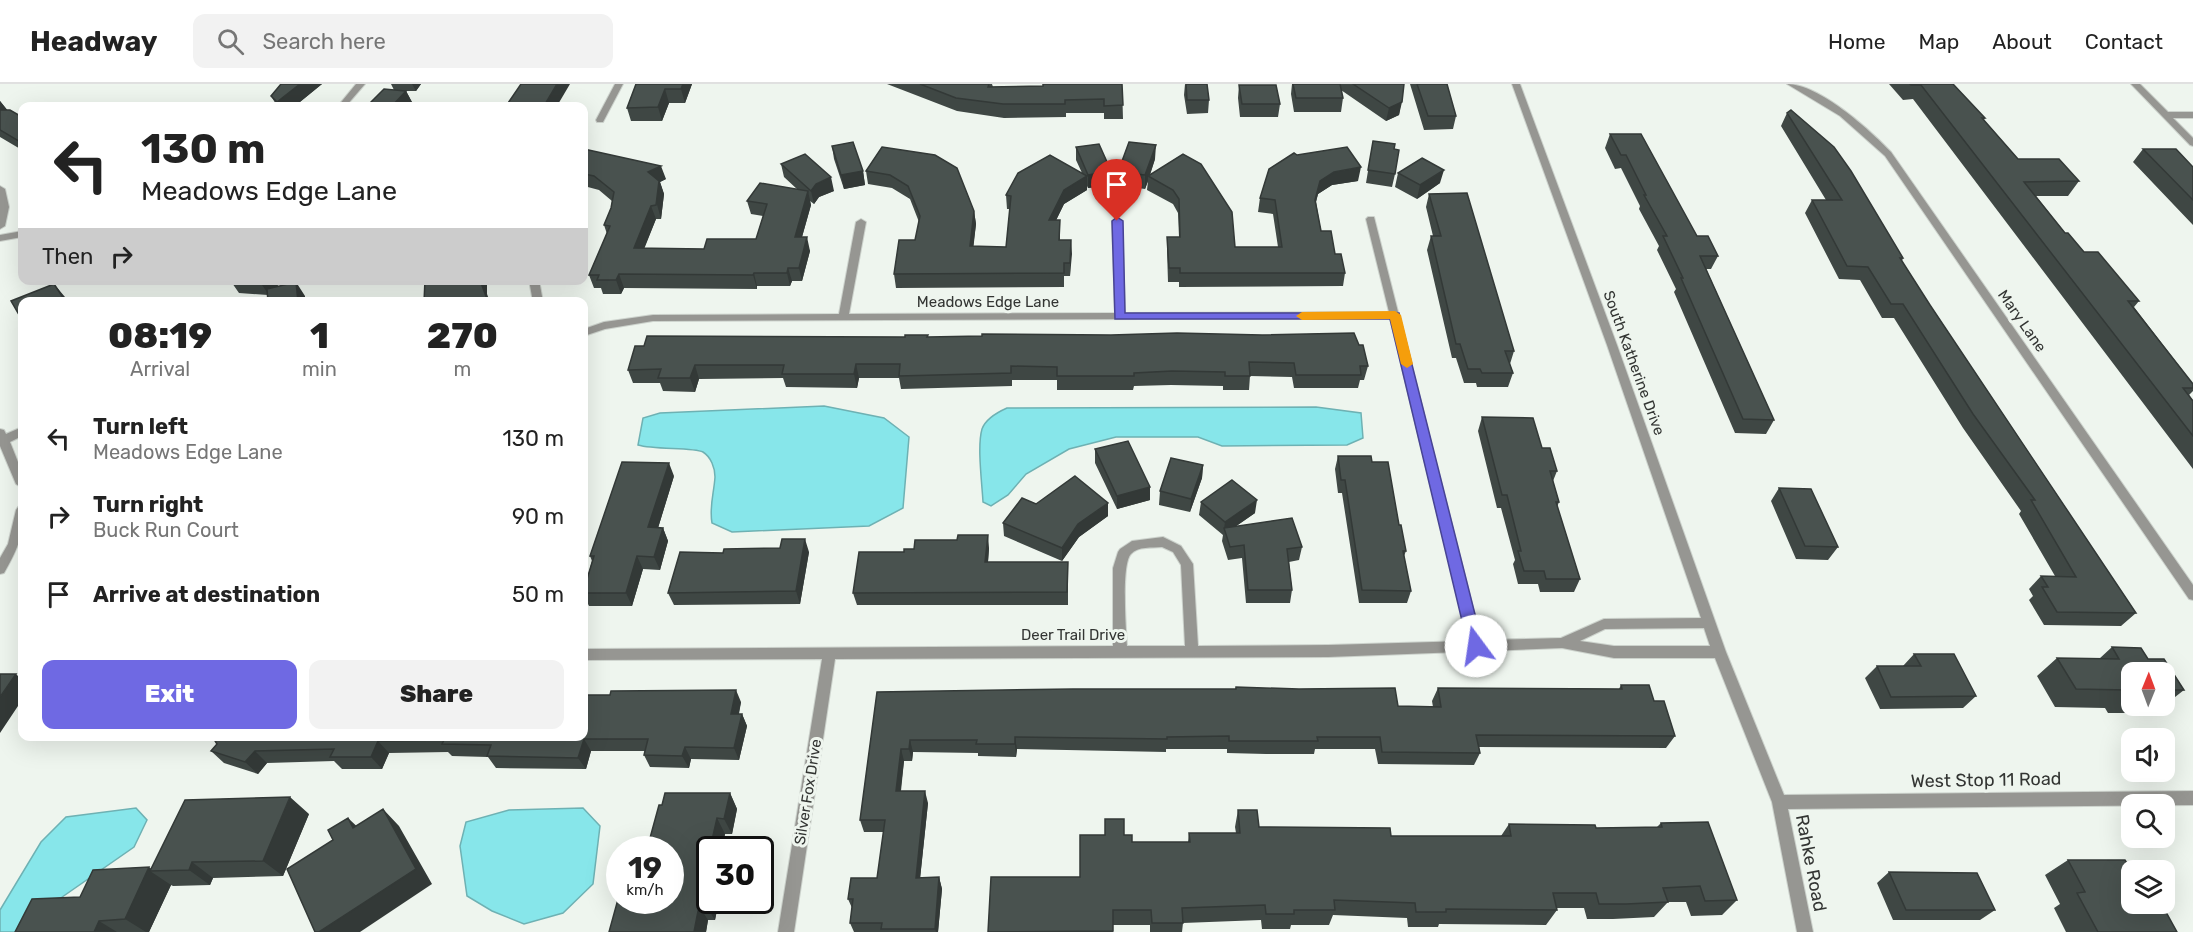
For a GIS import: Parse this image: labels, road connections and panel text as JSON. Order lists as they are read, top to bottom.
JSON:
{
  "streets": {
    "street": [
      "Meadows Edge Lane",
      "Mary Lane",
      "South Katherine Drive",
      "Deer Trail Drive",
      "West Stop 11 Road",
      "Silver Fox Drive",
      "Rahke Road"
    ]
  },
  "crossings": [
    ["South Katherine Drive", "Rahke Road"],
    ["Deer Trail Drive", "Silver Fox Drive"],
    ["West Stop 11 Road", "Rahke Road"]
  ],
  "north": "top",
  "page": {
    "header": "Headway",
    "search": "Search here",
    "nav": [
      "Home",
      "Map",
      "About",
      "Contact"
    ],
    "turn": ["130 m", "Meadows Edge Lane"],
    "then": "Then",
    "eta": [
      "08:19",
      "Arrival",
      "1",
      "min",
      "270",
      "m"
    ],
    "list": [
      {
        "name": "Turn left",
        "note": "Meadows Edge Lane",
        "value": "130 m"
      },
      {
        "name": "Turn right",
        "note": "Buck Run Court",
        "value": "90 m"
      },
      {
        "name": "Arrive at destination",
        "value": "50 m"
      }
    ],
    "buttons": ["Exit", "Share"],
    "speed": "19 km/h",
    "limit": "30"
  }
}
